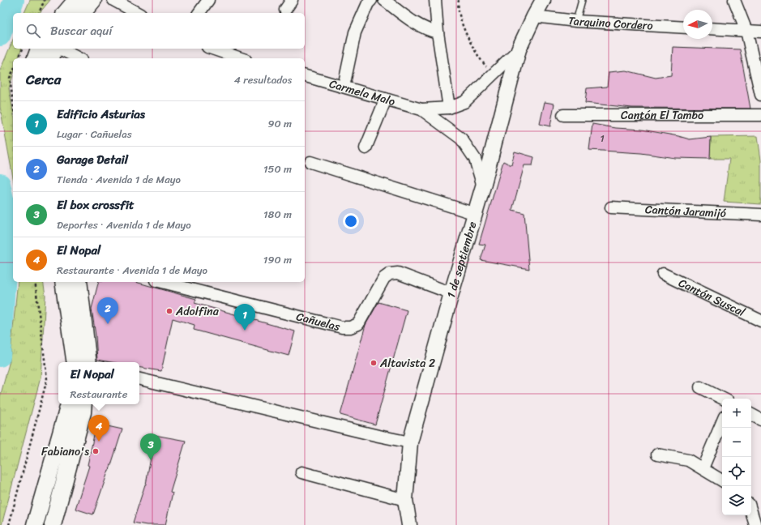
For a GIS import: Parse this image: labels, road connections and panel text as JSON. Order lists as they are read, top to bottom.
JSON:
{
  "streets": {
    "street": [
      "Tarquino Cordero",
      "Carmela Malo",
      "Cantón El Tambo",
      "Cantón Jaramijó",
      "1 de septiembre",
      "Cantón Suscal",
      "Cañuelas"
    ]
  },
  "crossings": [
    ["Tarquino Cordero", "1 de septiembre"],
    ["Carmela Malo", "1 de septiembre"],
    ["1 de septiembre", "Cañuelas"]
  ],
  "places": ["Adolfina", "Altavista 2", "Fabiano's"],
  "house_numbers": ["1"],
  "north": "left",
  "page": {
    "search": "Buscar aquí",
    "heading": ["Cerca", "4 resultados"],
    "list": [
      {
        "mark": "1",
        "name": "Edificio Asturias",
        "note": "Lugar · Cañuelas",
        "value": "90 m"
      },
      {
        "mark": "2",
        "name": "Garage Detail",
        "note": "Tienda · Avenida 1 de Mayo",
        "value": "150 m"
      },
      {
        "mark": "3",
        "name": "El box crossfit",
        "note": "Deportes · Avenida 1 de Mayo",
        "value": "180 m"
      },
      {
        "mark": "4",
        "name": "El Nopal",
        "note": "Restaurante · Avenida 1 de Mayo",
        "value": "190 m"
      }
    ],
    "pins": [
      "2",
      "1",
      "4",
      "3"
    ],
    "popup": ["El Nopal", "Restaurante"],
    "map_buttons": ["+", "−"]
  }
}
